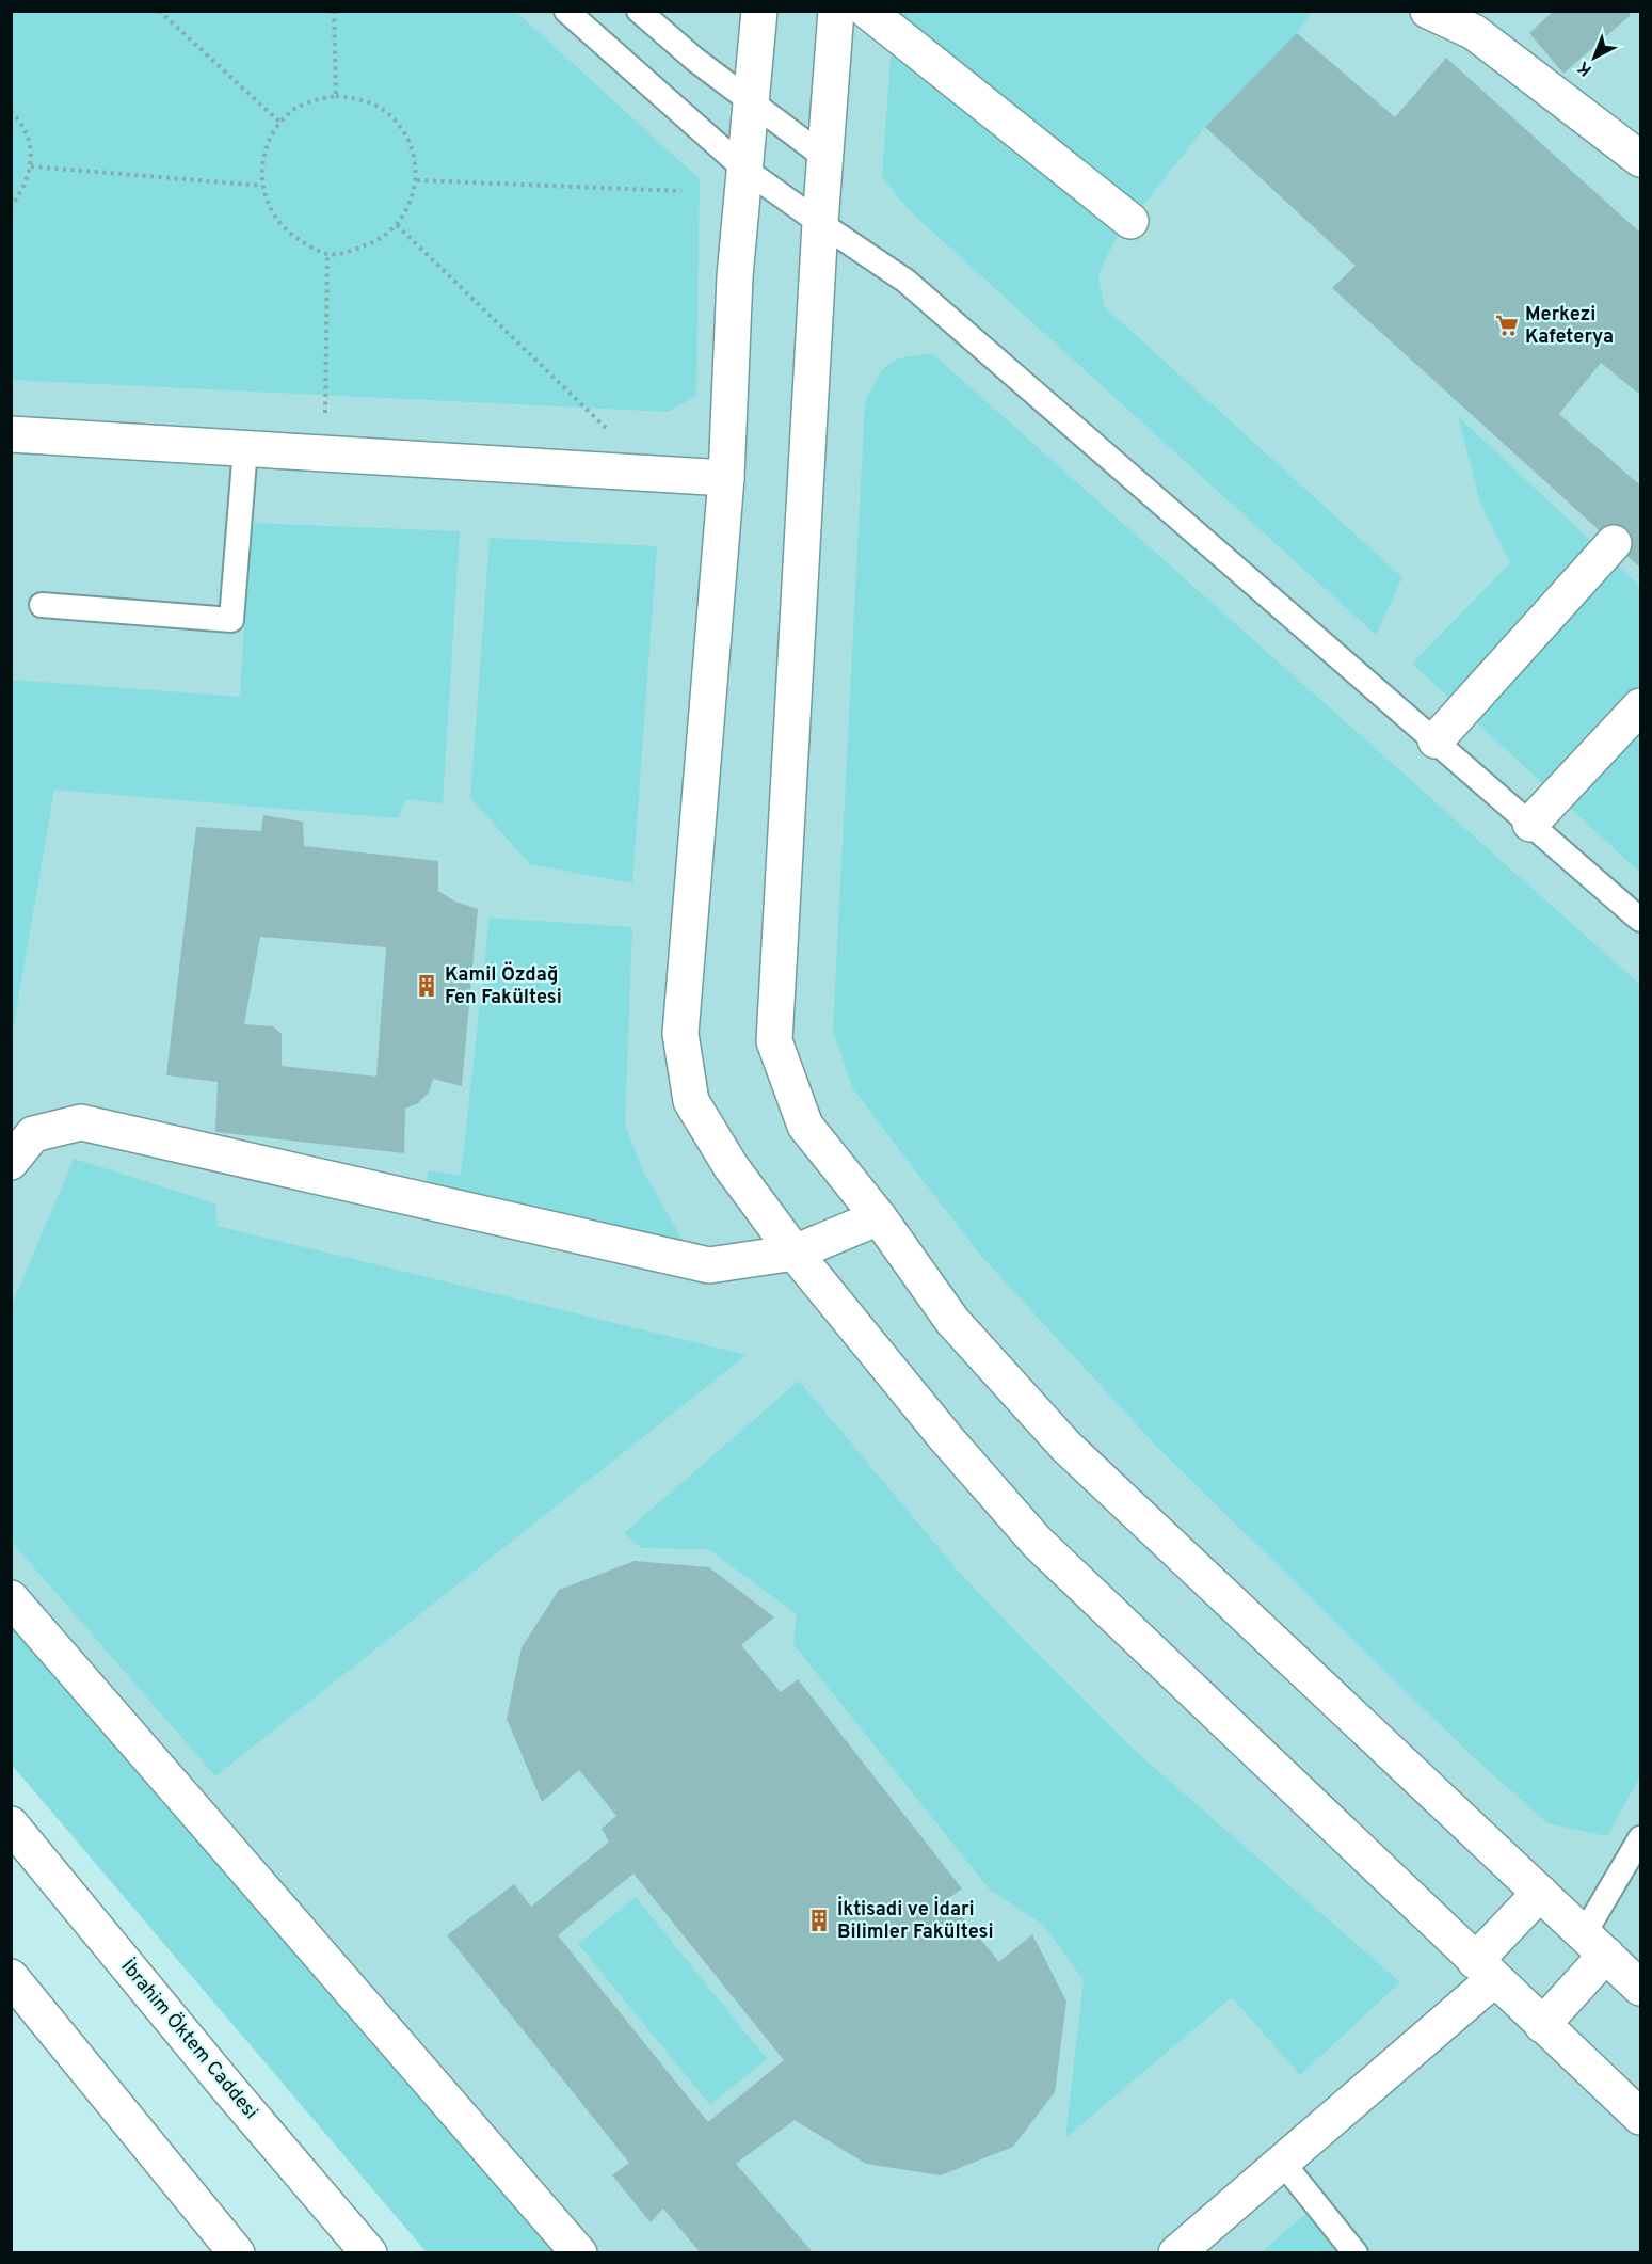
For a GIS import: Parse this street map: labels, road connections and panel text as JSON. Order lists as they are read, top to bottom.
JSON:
{
  "streets": {
    "street": ["İbrahim Öktem Caddesi"]
  },
  "places": {
    "supermarket": ["Merkezi Kafeterya"],
    "building": ["Kamil Özdağ Fen Fakültesi", "İktisadi ve İdari Bilimler Fakültesi"]
  },
  "north": "bottom left"
}
